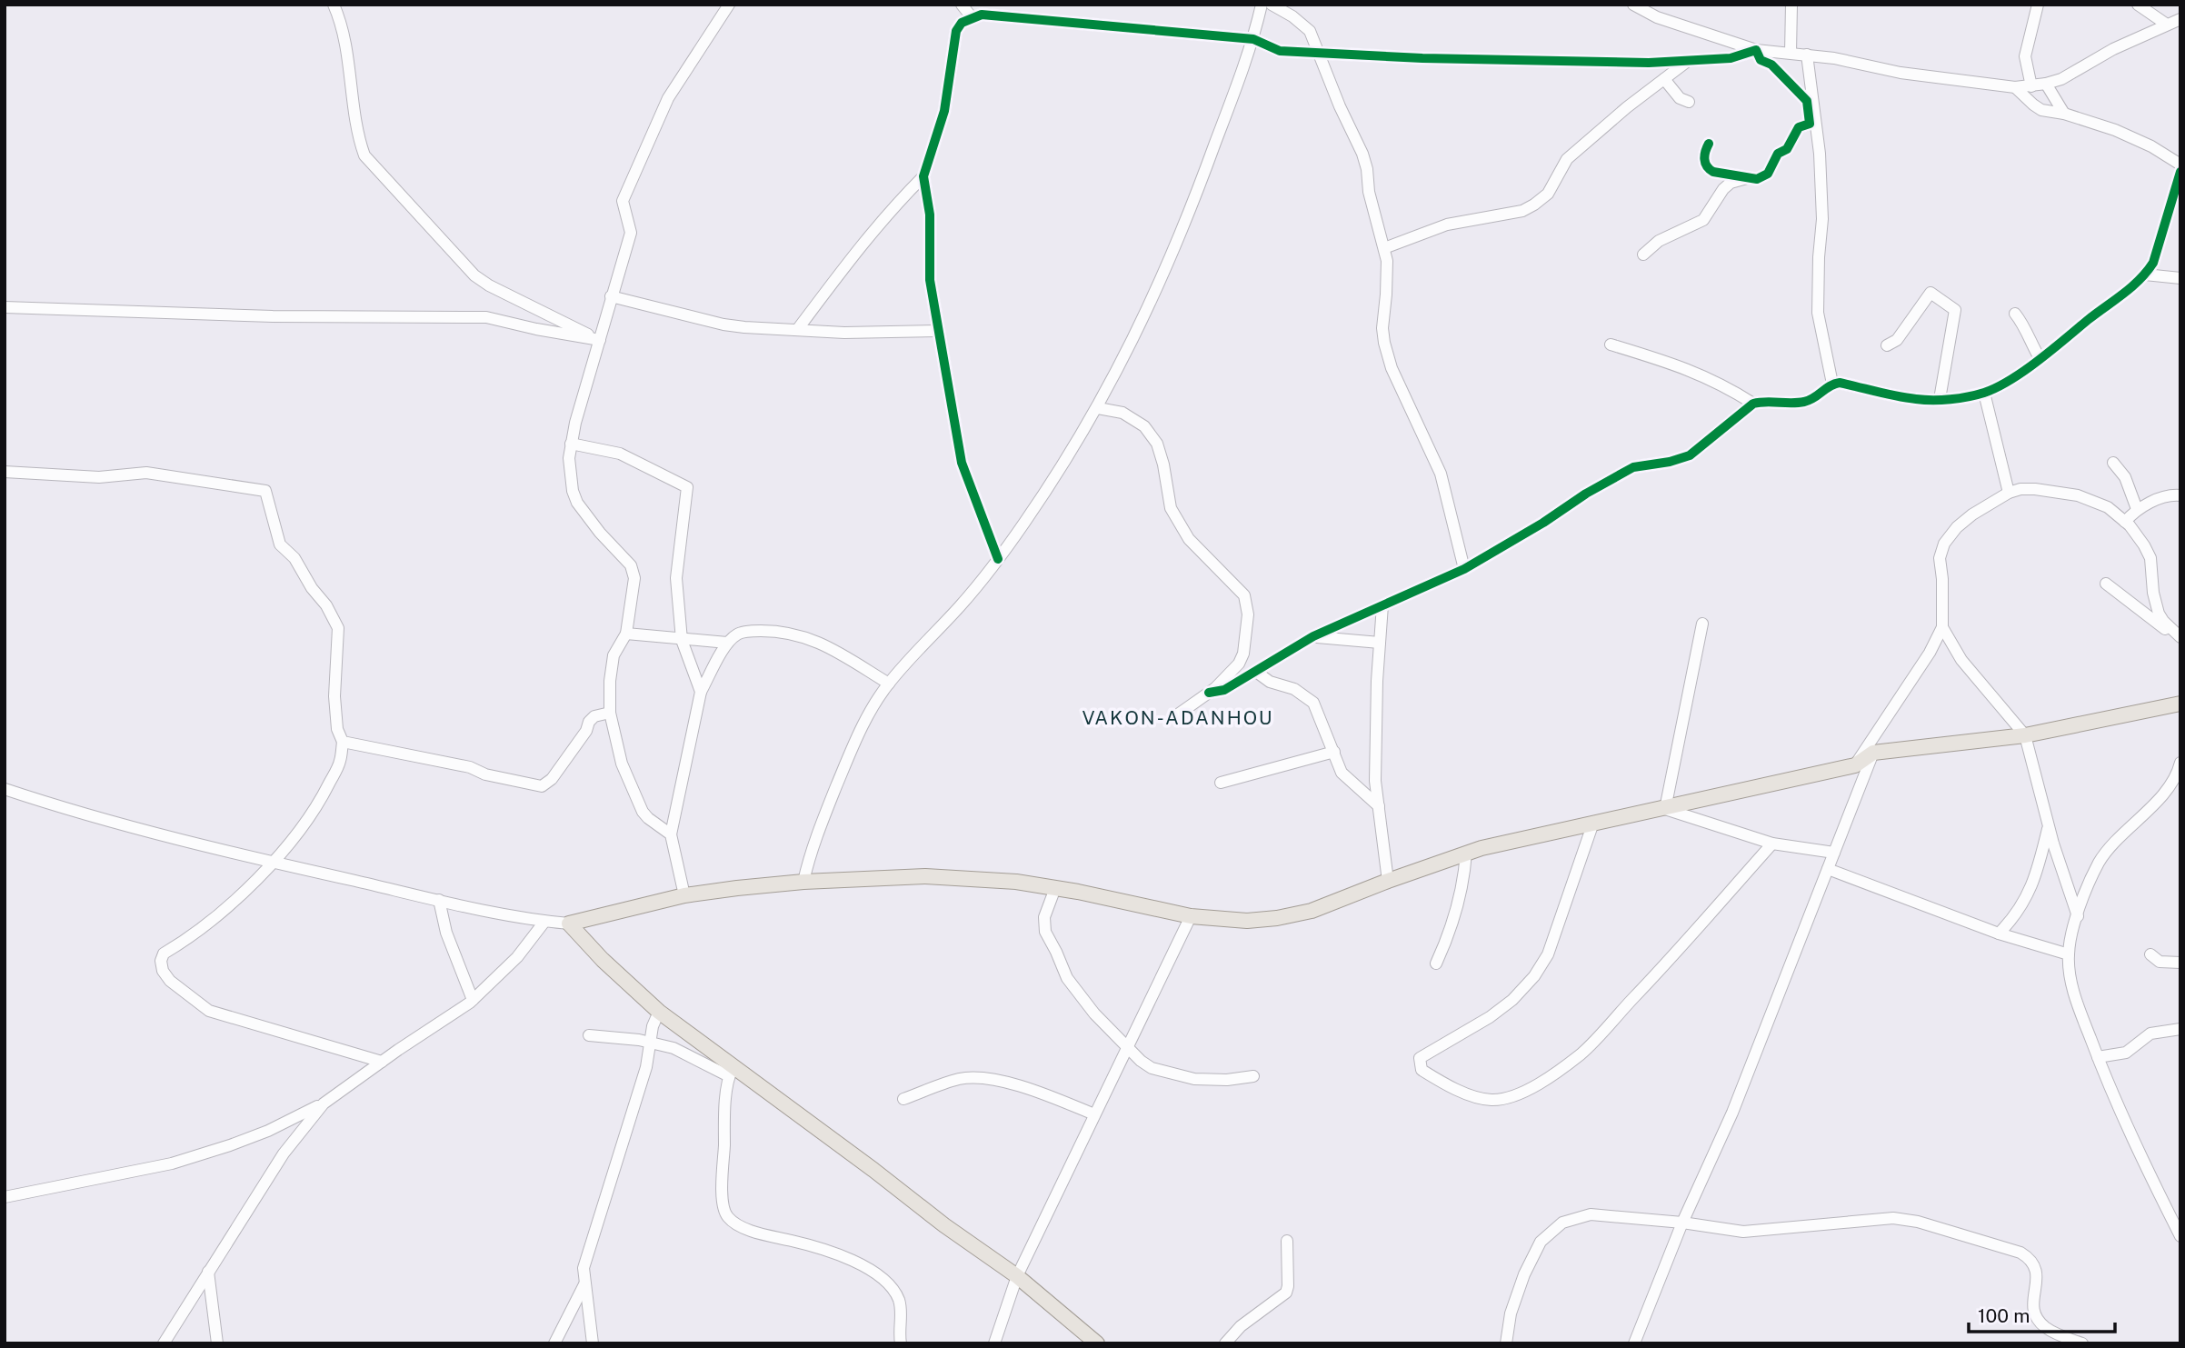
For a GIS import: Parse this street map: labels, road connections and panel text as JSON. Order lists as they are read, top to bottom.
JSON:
{
  "districts": ["VAKON-ADANHOU"],
  "scale_bar": "100 m"
}
